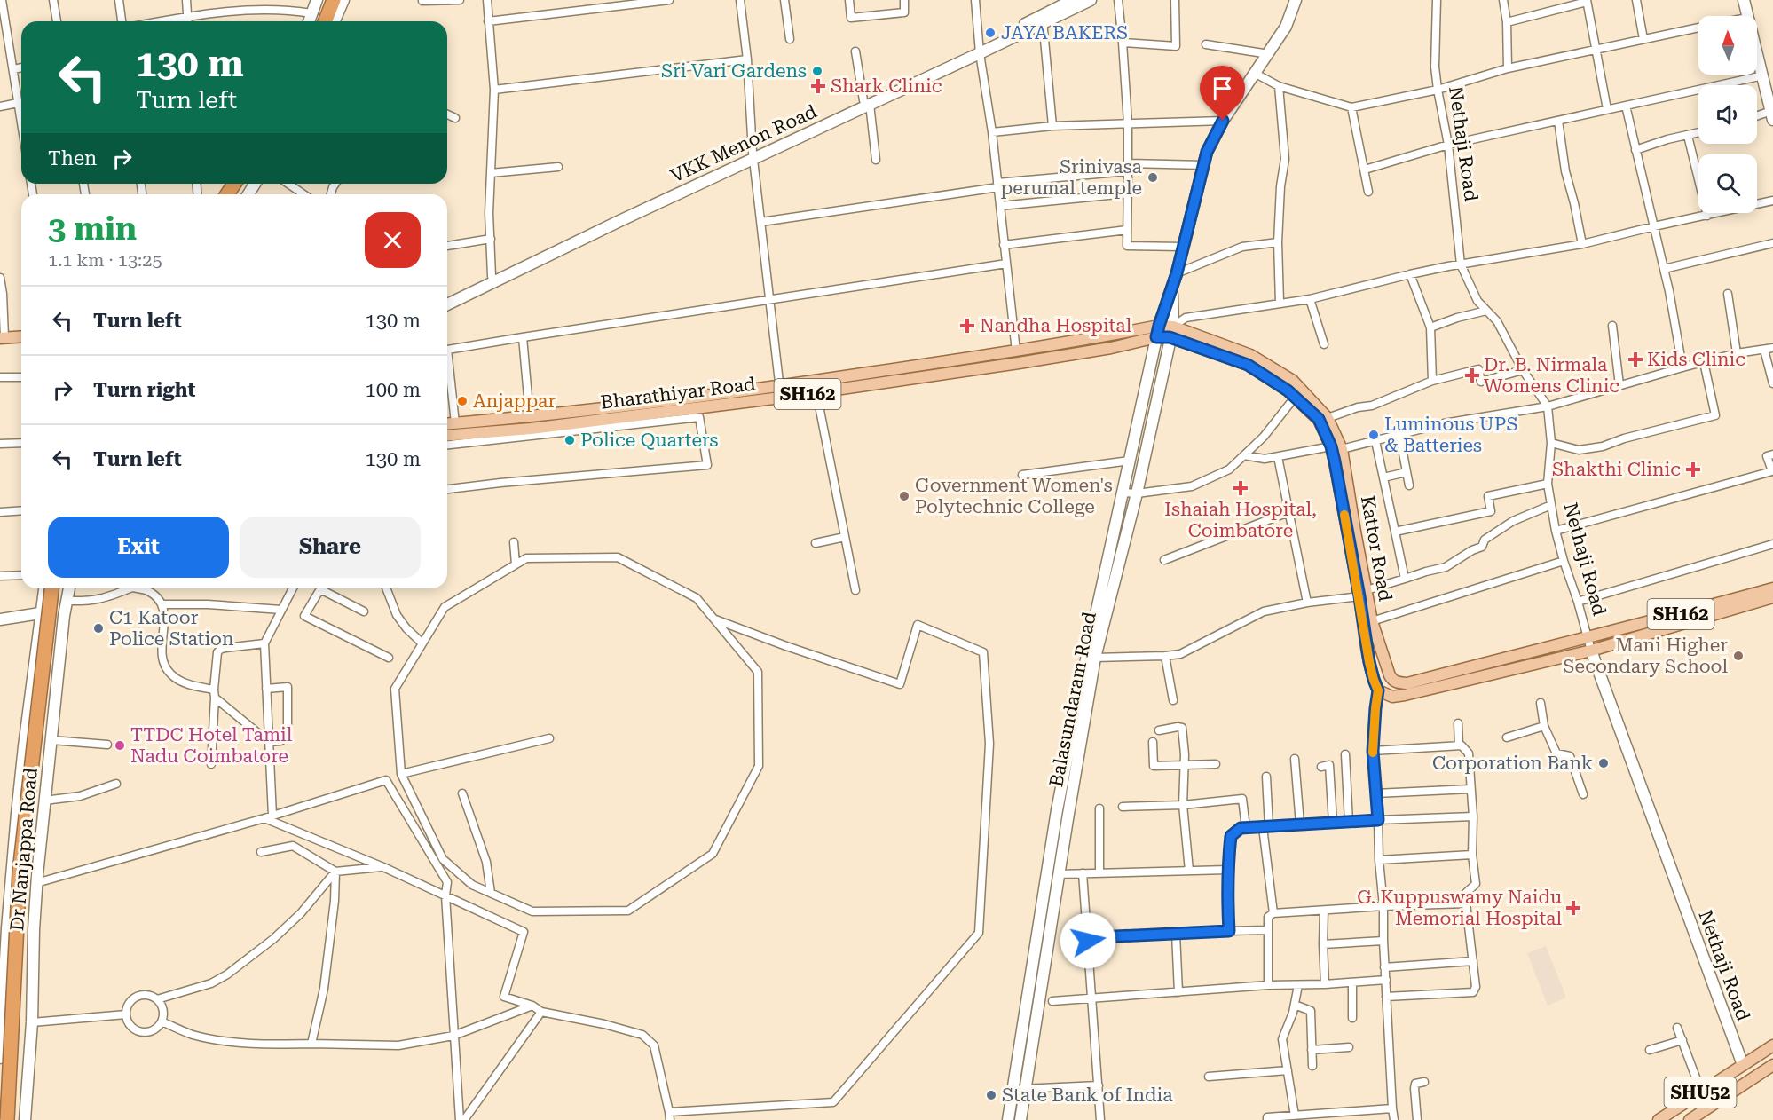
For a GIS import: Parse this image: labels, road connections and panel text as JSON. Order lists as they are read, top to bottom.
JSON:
{
  "streets": {
    "main road": [
      "VKK Menon Road",
      "Nethaji Road",
      "Bharathiyar Road",
      "SH162",
      "Kattor Road",
      "Balasundaram Road",
      "Dr Nanjappa Road",
      "SHU52"
    ]
  },
  "crossings": [
    ["Nethaji Road", "SH162"],
    ["Nethaji Road", "Kattor Road"],
    ["Nethaji Road", "SHU52"],
    ["Bharathiyar Road", "Kattor Road"],
    ["Bharathiyar Road", "Balasundaram Road"],
    ["SH162", "Kattor Road"],
    ["Kattor Road", "Balasundaram Road"]
  ],
  "places": {
    "other": [
      "JAYA BAKERS",
      "Sri Vari Gardens",
      "Srinivasa perumal temple",
      "Anjappar",
      "Luminous UPS & Batteries",
      "Police Quarters",
      "Government Women's Polytechnic College",
      "C1 Katoor Police Station",
      "Mani Higher Secondary School",
      "TTDC Hotel Tamil Nadu Coimbatore",
      "Corporation Bank",
      "State Bank of India"
    ],
    "health": [
      "Shark Clinic",
      "Nandha Hospital",
      "Kids Clinic",
      "Dr. B. Nirmala Womens Clinic",
      "Shakthi Clinic",
      "Ishaiah Hospital, Coimbatore",
      "G. Kuppuswamy Naidu Memorial Hospital"
    ]
  },
  "north": "top",
  "page": {
    "turn": ["130 m", "Turn left"],
    "then": "Then",
    "heading": ["3 min", "1.1 km · 13:25"],
    "list": [
      {
        "name": "Turn left",
        "value": "130 m"
      },
      {
        "name": "Turn right",
        "value": "100 m"
      },
      {
        "name": "Turn left",
        "value": "130 m"
      }
    ],
    "buttons": ["Exit", "Share"]
  }
}
